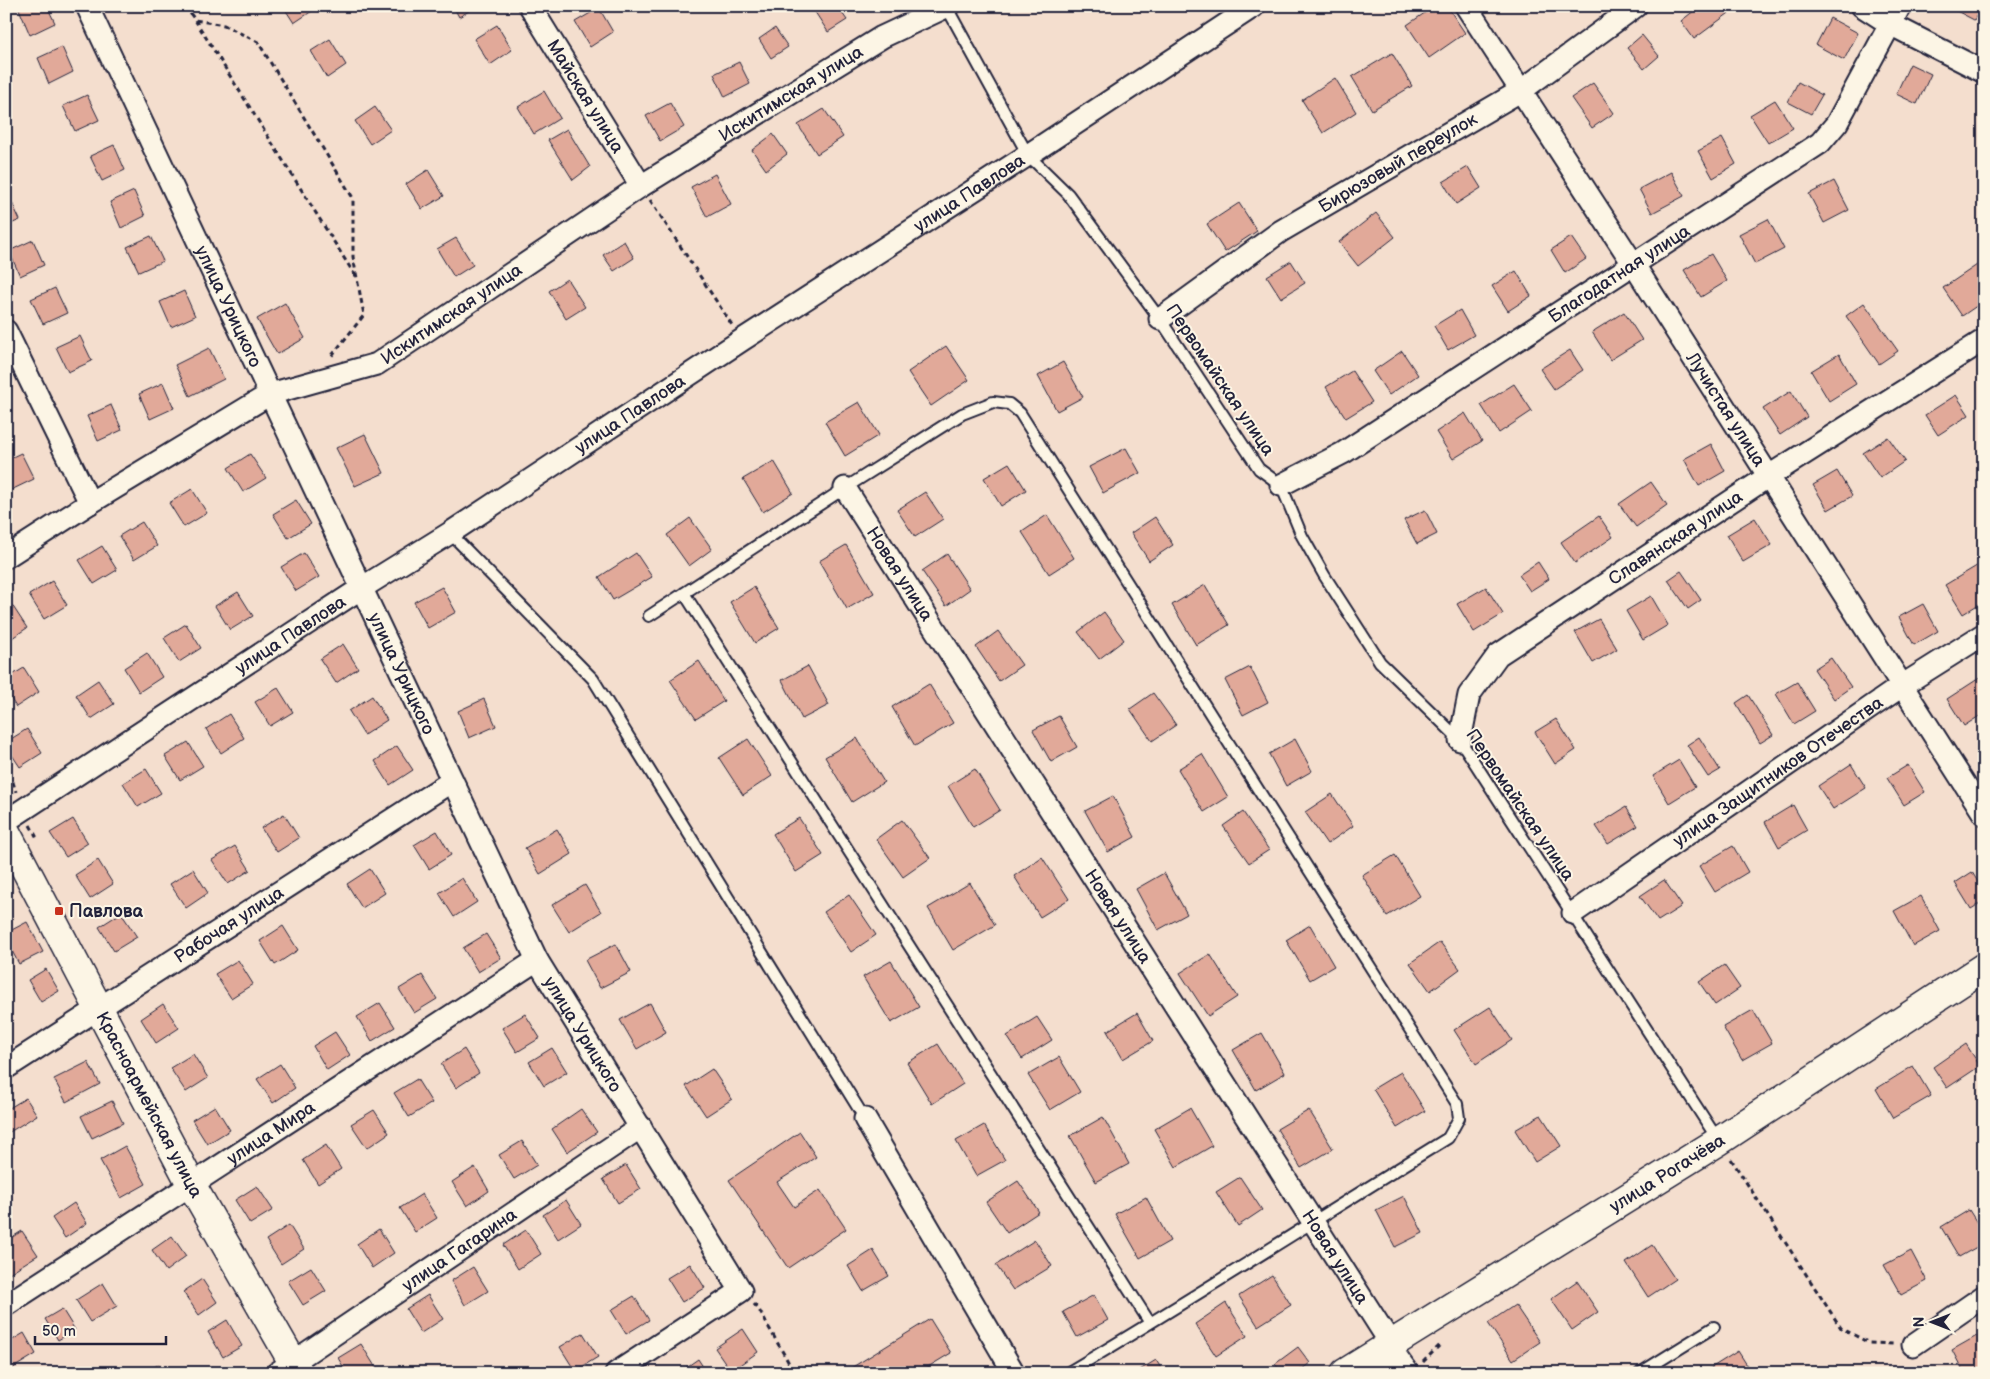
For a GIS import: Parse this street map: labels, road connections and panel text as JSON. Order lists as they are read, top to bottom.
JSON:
{
  "streets": {
    "street": [
      "Искитимская улица",
      "Майская улица",
      "Бирюзовый переулок",
      "улица Павлова",
      "Благодатная улица",
      "улица Урицкого",
      "Лучистая улица",
      "Славянская улица",
      "Новая улица",
      "улица Защитников Отечества",
      "Рабочая улица",
      "Красноармейская улица",
      "улица Мира",
      "улица Рогачёва",
      "улица Гагарина"
    ],
    "lane": ["Первомайская улица"]
  },
  "crossings": [
    ["Искитимская улица", "Майская улица"],
    ["Искитимская улица", "улица Урицкого"],
    ["Искитимская улица", "Первомайская улица"],
    ["Бирюзовый переулок", "Первомайская улица"],
    ["Бирюзовый переулок", "Лучистая улица"],
    ["улица Павлова", "улица Урицкого"],
    ["улица Павлова", "Первомайская улица"],
    ["Благодатная улица", "Первомайская улица"],
    ["Благодатная улица", "Лучистая улица"],
    ["улица Урицкого", "Рабочая улица"],
    ["улица Урицкого", "улица Мира"],
    ["улица Урицкого", "улица Гагарина"],
    ["Первомайская улица", "Славянская улица"],
    ["Первомайская улица", "улица Защитников Отечества"],
    ["Первомайская улица", "улица Рогачёва"],
    ["Лучистая улица", "Славянская улица"],
    ["Лучистая улица", "улица Защитников Отечества"],
    ["Новая улица", "улица Рогачёва"],
    ["Рабочая улица", "Красноармейская улица"],
    ["Красноармейская улица", "улица Мира"],
    ["Красноармейская улица", "улица Гагарина"]
  ],
  "places": {
    "transit": ["Павлова"]
  },
  "scale_bar": "50 m",
  "north": "left"
}
